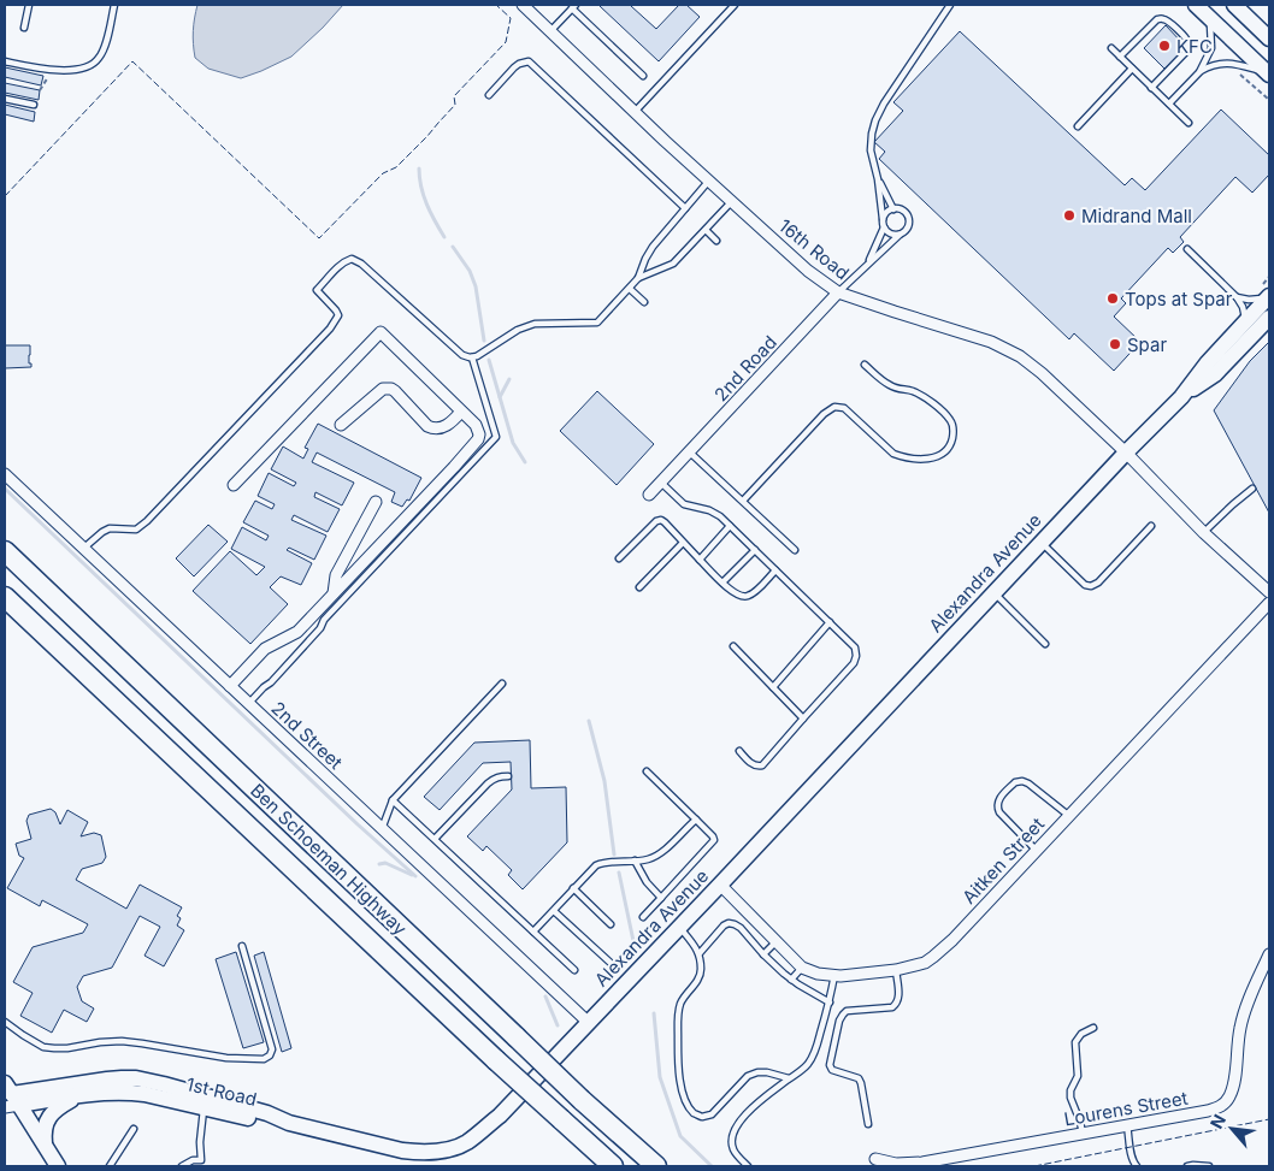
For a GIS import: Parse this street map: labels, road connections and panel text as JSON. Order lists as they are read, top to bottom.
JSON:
{
  "streets": {
    "highway": ["Ben Schoeman Highway"],
    "main road": ["Alexandra Avenue", "1st Road"],
    "street": [
      "16th Road",
      "2nd Road",
      "2nd Street",
      "Aitken Street",
      "Lourens Street"
    ]
  },
  "crossings": [
    ["16th Road", "2nd Road"],
    ["16th Road", "Alexandra Avenue"],
    ["Alexandra Avenue", "2nd Street"],
    ["Alexandra Avenue", "1st Road"]
  ],
  "places": [
    "KFC",
    "Midrand Mall",
    "Tops at Spar",
    "Spar"
  ],
  "north": "top left"
}
